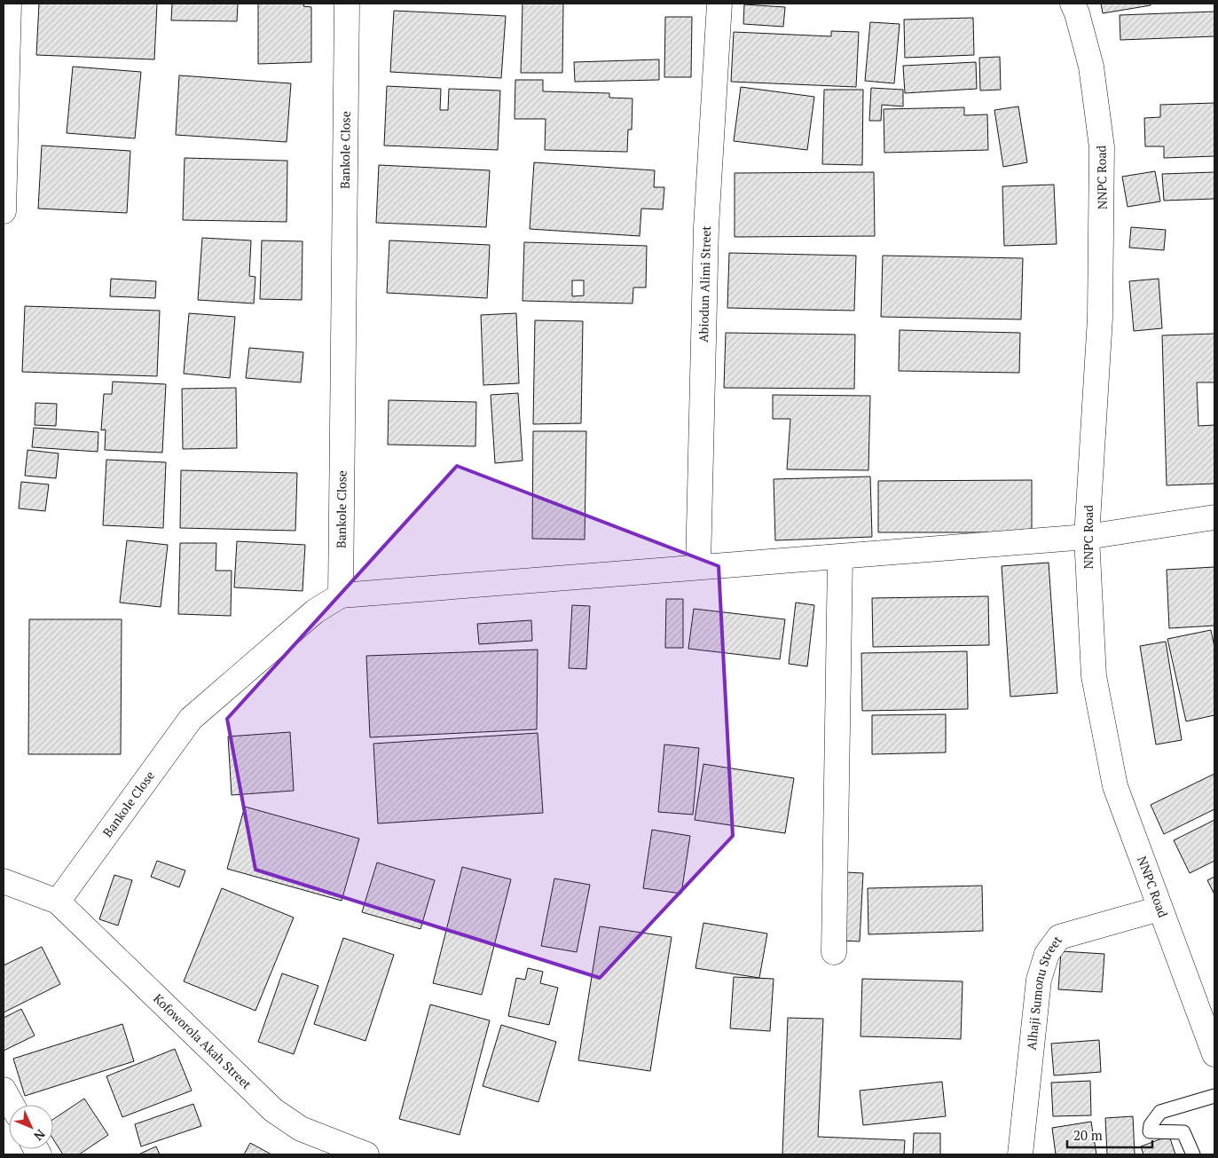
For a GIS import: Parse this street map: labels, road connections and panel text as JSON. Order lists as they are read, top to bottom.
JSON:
{
  "streets": {
    "street": [
      "Bankole Close",
      "NNPC Road",
      "Abiodun Alimi Street",
      "Alhaji Sumonu Street",
      "Kofoworola Akah Street"
    ]
  },
  "crossings": [
    ["Bankole Close", "Kofoworola Akah Street"],
    ["NNPC Road", "Alhaji Sumonu Street"]
  ],
  "scale_bar": "20 m",
  "north": "bottom right"
}
